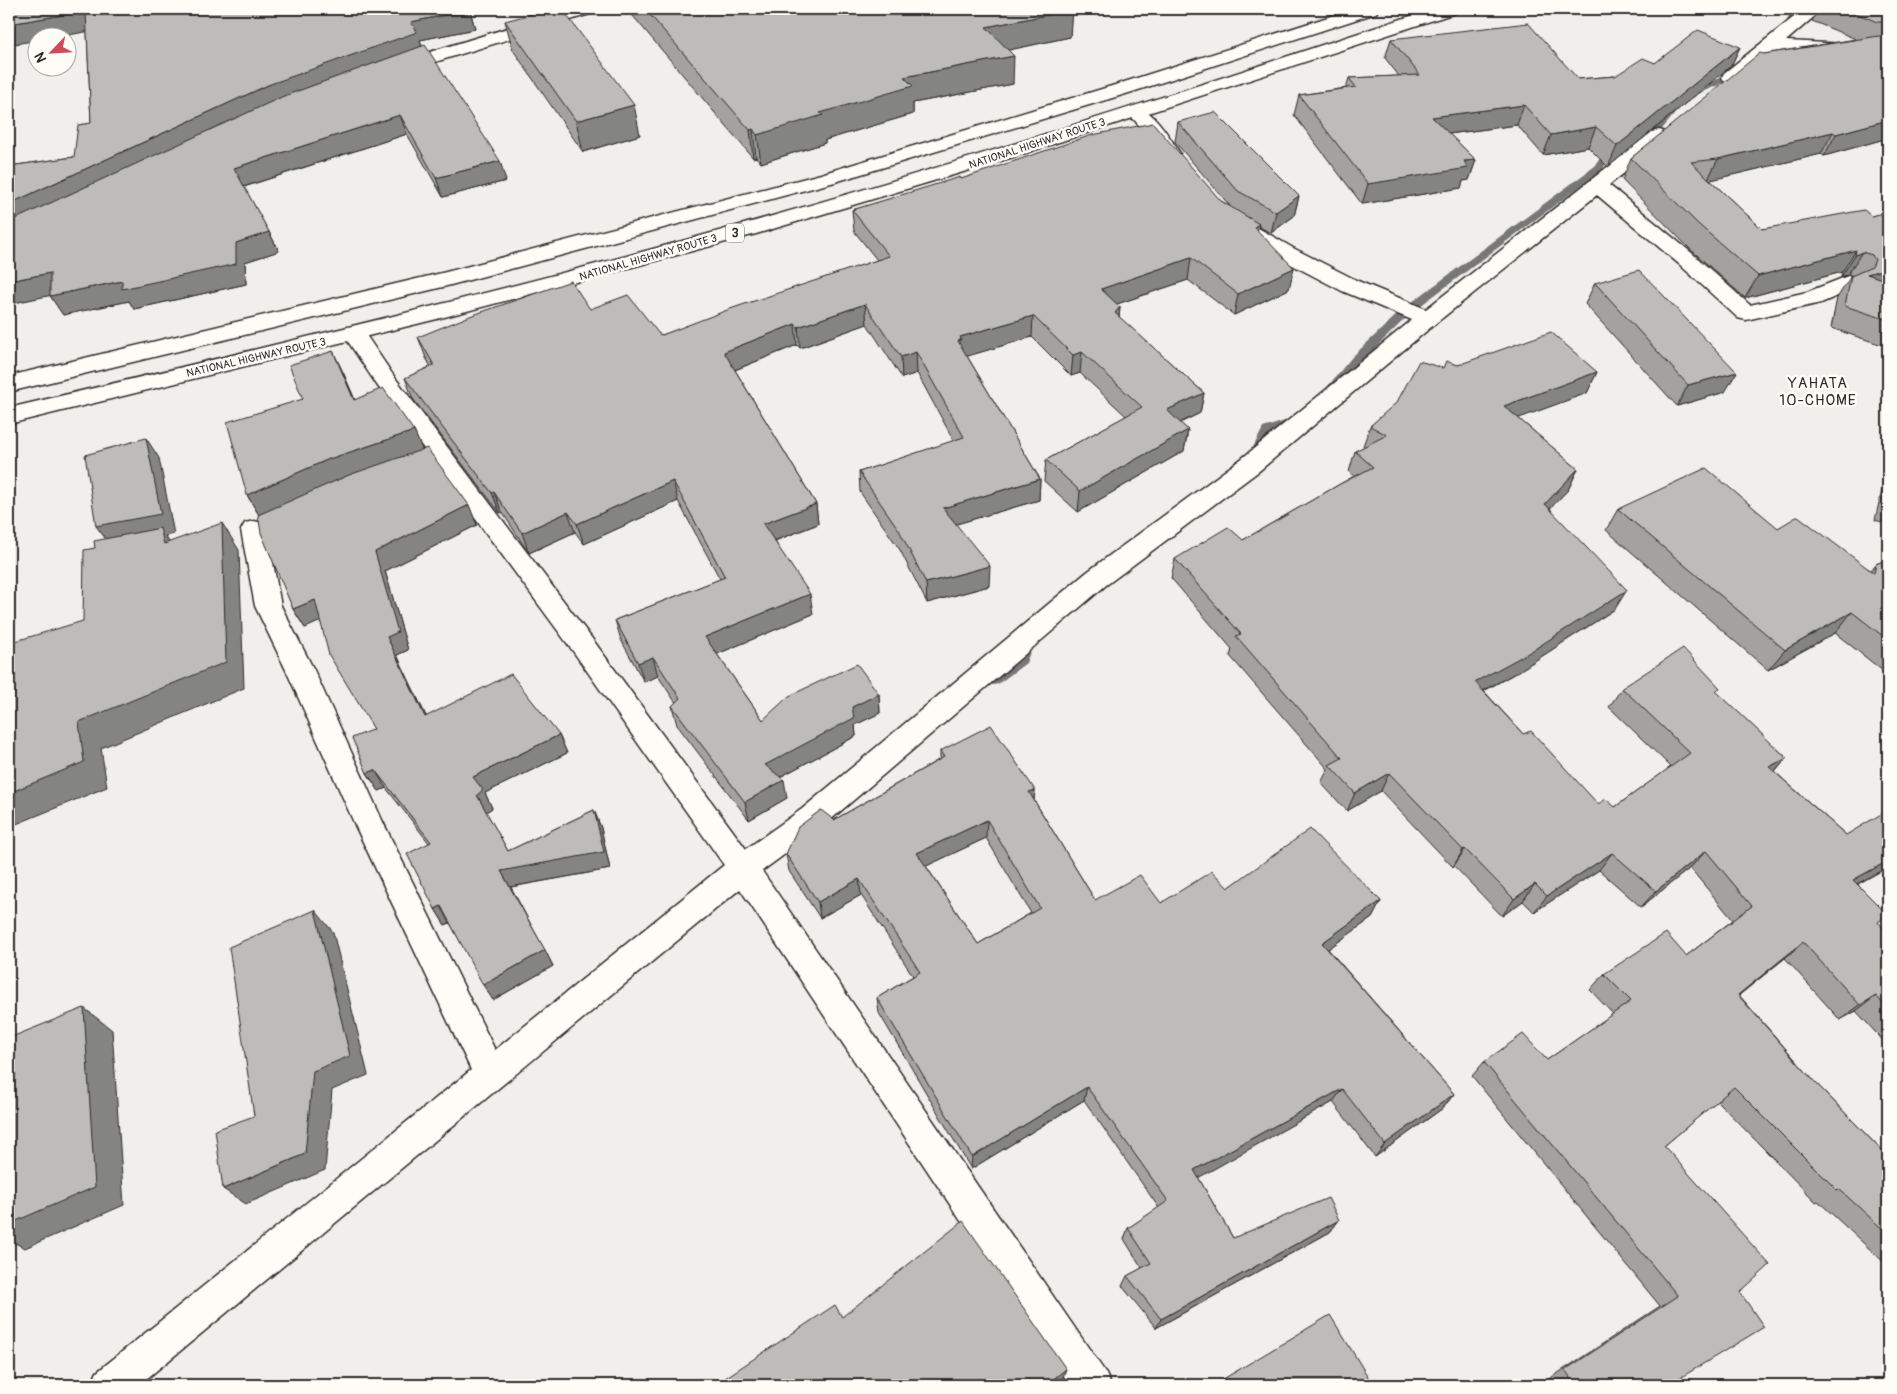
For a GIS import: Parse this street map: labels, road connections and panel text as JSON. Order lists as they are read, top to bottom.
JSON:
{
  "streets": {
    "main road": ["NATIONAL HIGHWAY ROUTE 3", "3"]
  },
  "districts": ["YAHATA 10-CHOME"],
  "north": "bottom left"
}
